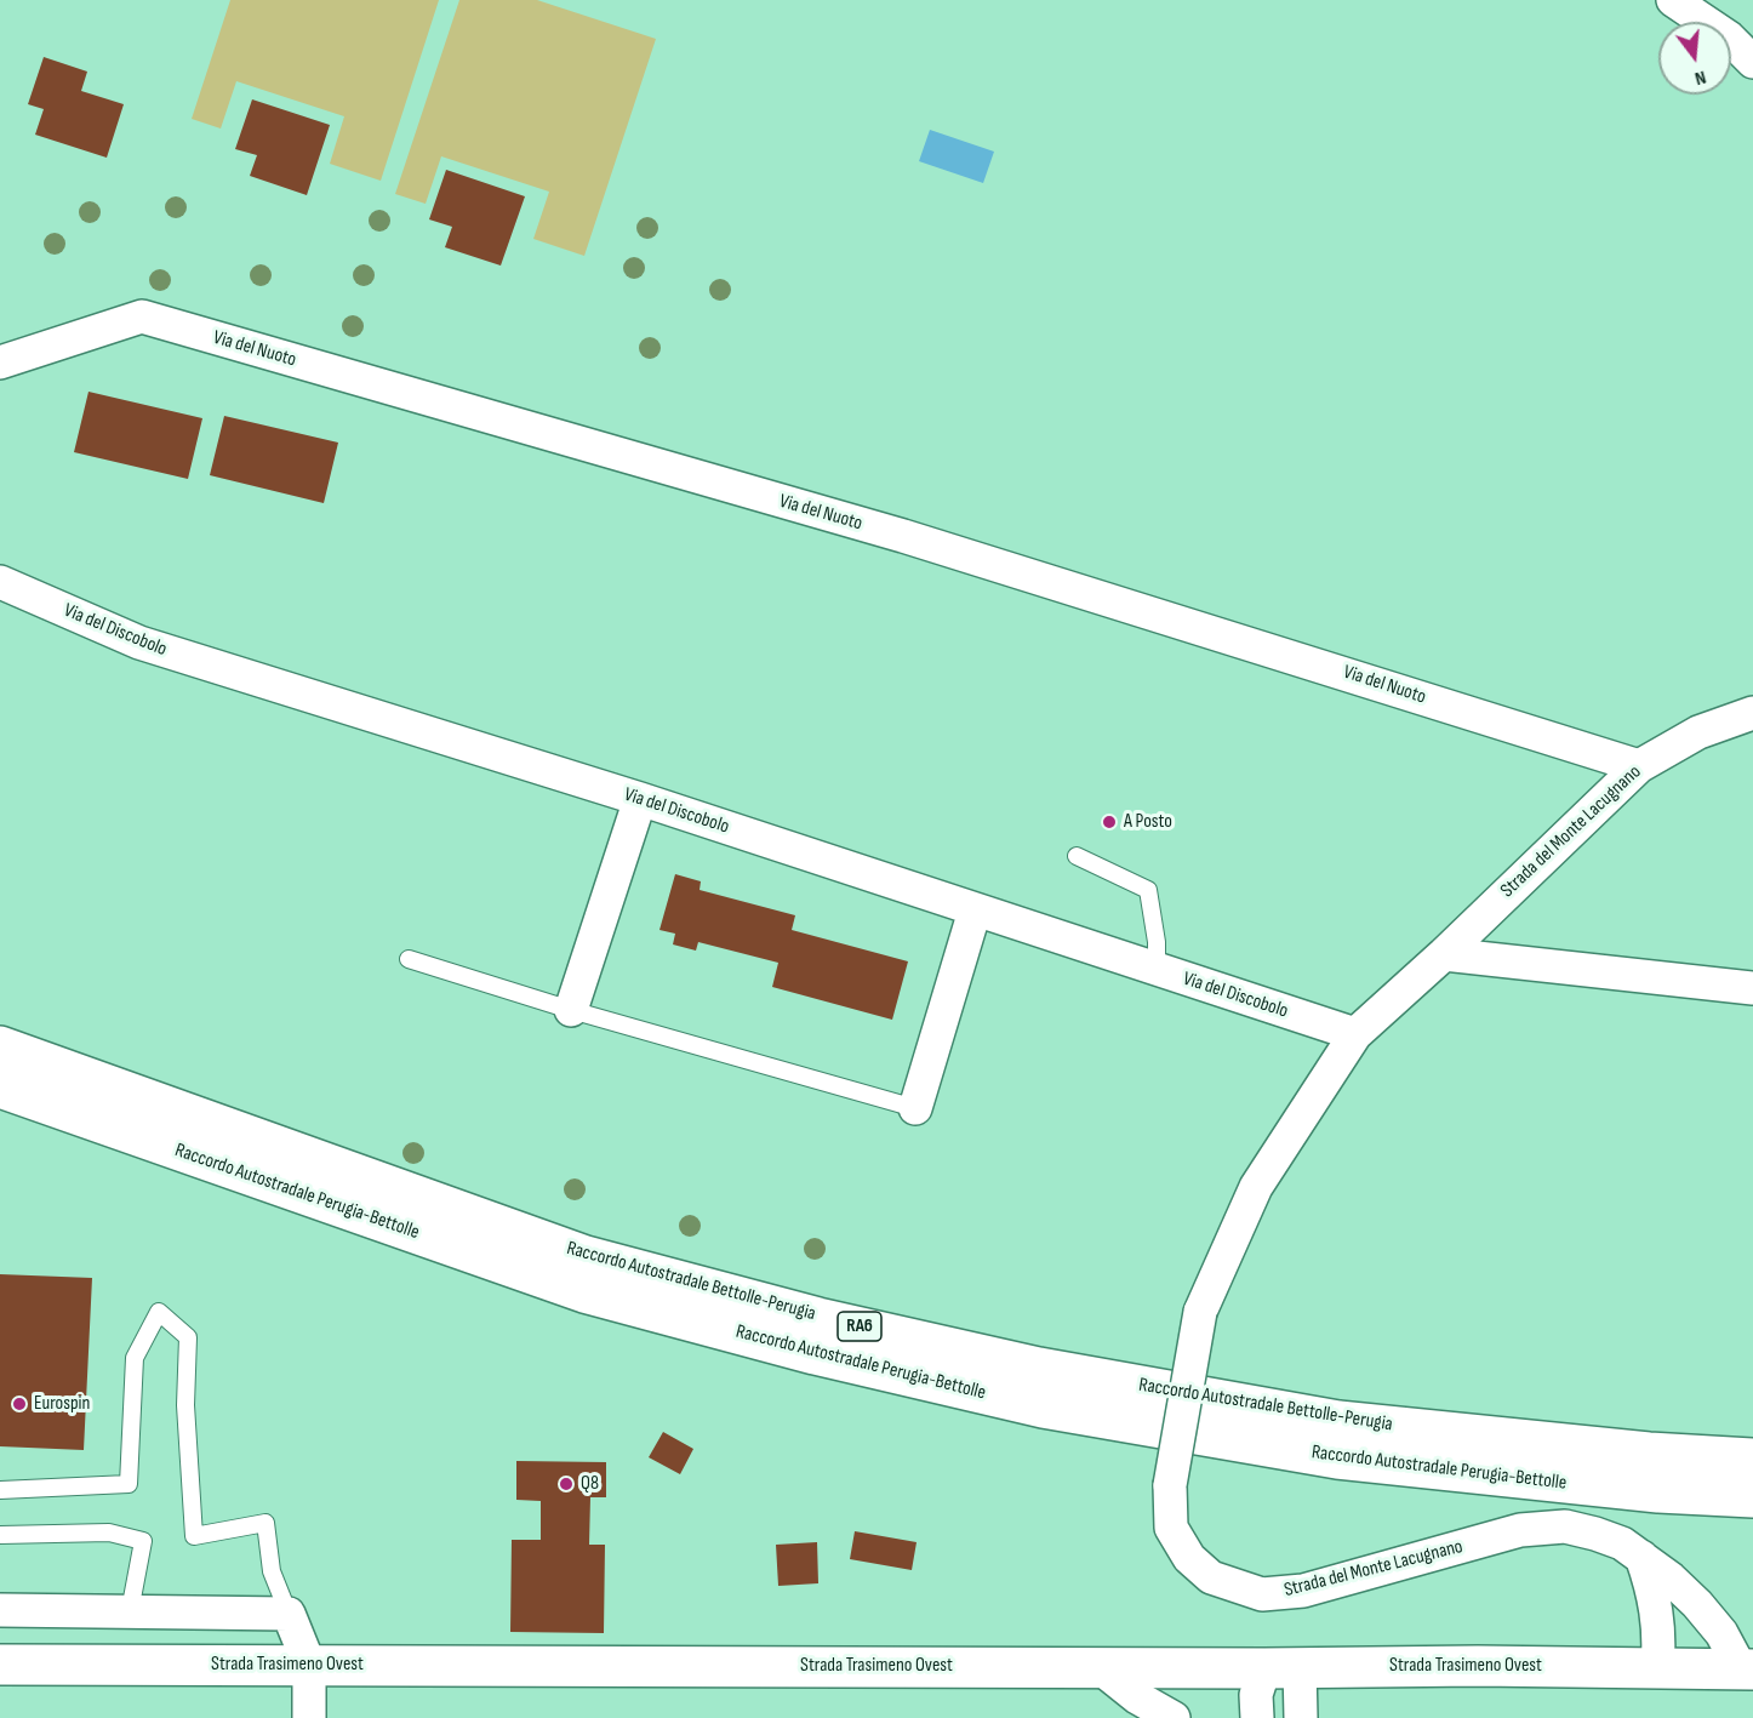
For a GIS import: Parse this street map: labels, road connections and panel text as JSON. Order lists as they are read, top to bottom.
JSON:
{
  "streets": {
    "main road": [
      "Raccordo Autostradale Perugia-Bettolle",
      "Raccordo Autostradale Bettolle-Perugia",
      "RA6",
      "Strada Trasimeno Ovest"
    ],
    "street": ["Via del Nuoto", "Via del Discobolo", "Strada del Monte Lacugnano"]
  },
  "crossings": [
    ["Via del Nuoto", "Strada del Monte Lacugnano"],
    ["Via del Discobolo", "Strada del Monte Lacugnano"],
    ["Strada del Monte Lacugnano", "Strada Trasimeno Ovest"]
  ],
  "places": ["A Posto", "Eurospin", "Q8"],
  "north": "bottom"
}
